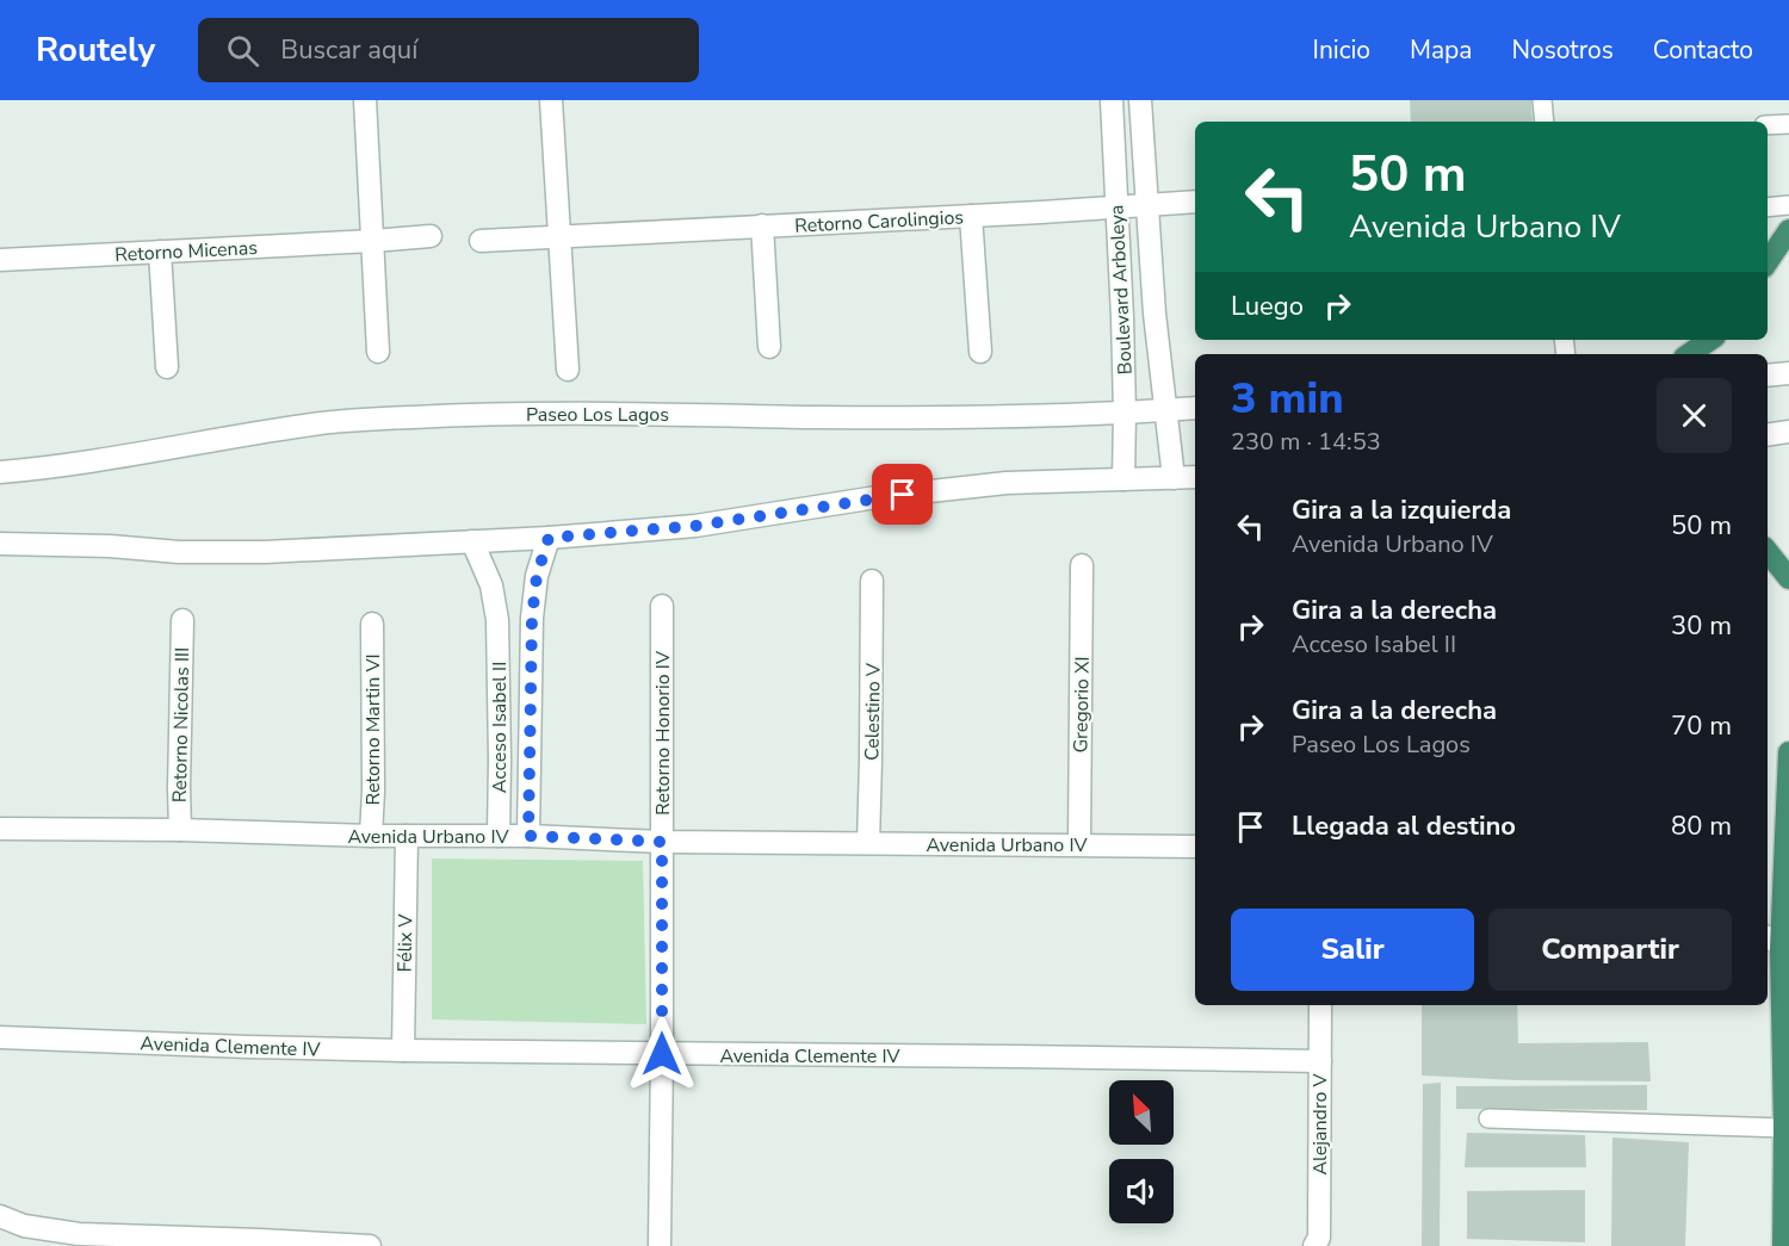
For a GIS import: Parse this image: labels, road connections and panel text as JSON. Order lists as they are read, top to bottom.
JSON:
{
  "streets": {
    "street": [
      "Retorno Carolingios",
      "Retorno Micenas",
      "Boulevard Arboleya",
      "Paseo Los Lagos",
      "Gregorio XI",
      "Celestino V",
      "Retorno Nicolas III",
      "Acceso Isabel II",
      "Retorno Martin VI",
      "Retorno Honorio IV",
      "Avenida Urbano IV",
      "Félix V",
      "Avenida Clemente IV",
      "Alejandro V"
    ]
  },
  "crossings": [
    ["Retorno Carolingios", "Boulevard Arboleya"],
    ["Boulevard Arboleya", "Paseo Los Lagos"],
    ["Gregorio XI", "Avenida Urbano IV"],
    ["Celestino V", "Avenida Urbano IV"],
    ["Retorno Nicolas III", "Avenida Urbano IV"],
    ["Acceso Isabel II", "Avenida Urbano IV"],
    ["Retorno Martin VI", "Avenida Urbano IV"],
    ["Retorno Honorio IV", "Avenida Urbano IV"],
    ["Retorno Honorio IV", "Avenida Clemente IV"],
    ["Avenida Urbano IV", "Félix V"],
    ["Félix V", "Avenida Clemente IV"],
    ["Avenida Clemente IV", "Alejandro V"]
  ],
  "north": "top left",
  "page": {
    "header": "Routely",
    "search": "Buscar aquí",
    "nav": [
      "Inicio",
      "Mapa",
      "Nosotros",
      "Contacto"
    ],
    "turn": ["50 m", "Avenida Urbano IV"],
    "then": "Luego",
    "heading": ["3 min", "230 m · 14:53"],
    "list": [
      {
        "name": "Gira a la izquierda",
        "note": "Avenida Urbano IV",
        "value": "50 m"
      },
      {
        "name": "Gira a la derecha",
        "note": "Acceso Isabel II",
        "value": "30 m"
      },
      {
        "name": "Gira a la derecha",
        "note": "Paseo Los Lagos",
        "value": "70 m"
      },
      {
        "name": "Llegada al destino",
        "value": "80 m"
      }
    ],
    "buttons": ["Salir", "Compartir"]
  }
}
